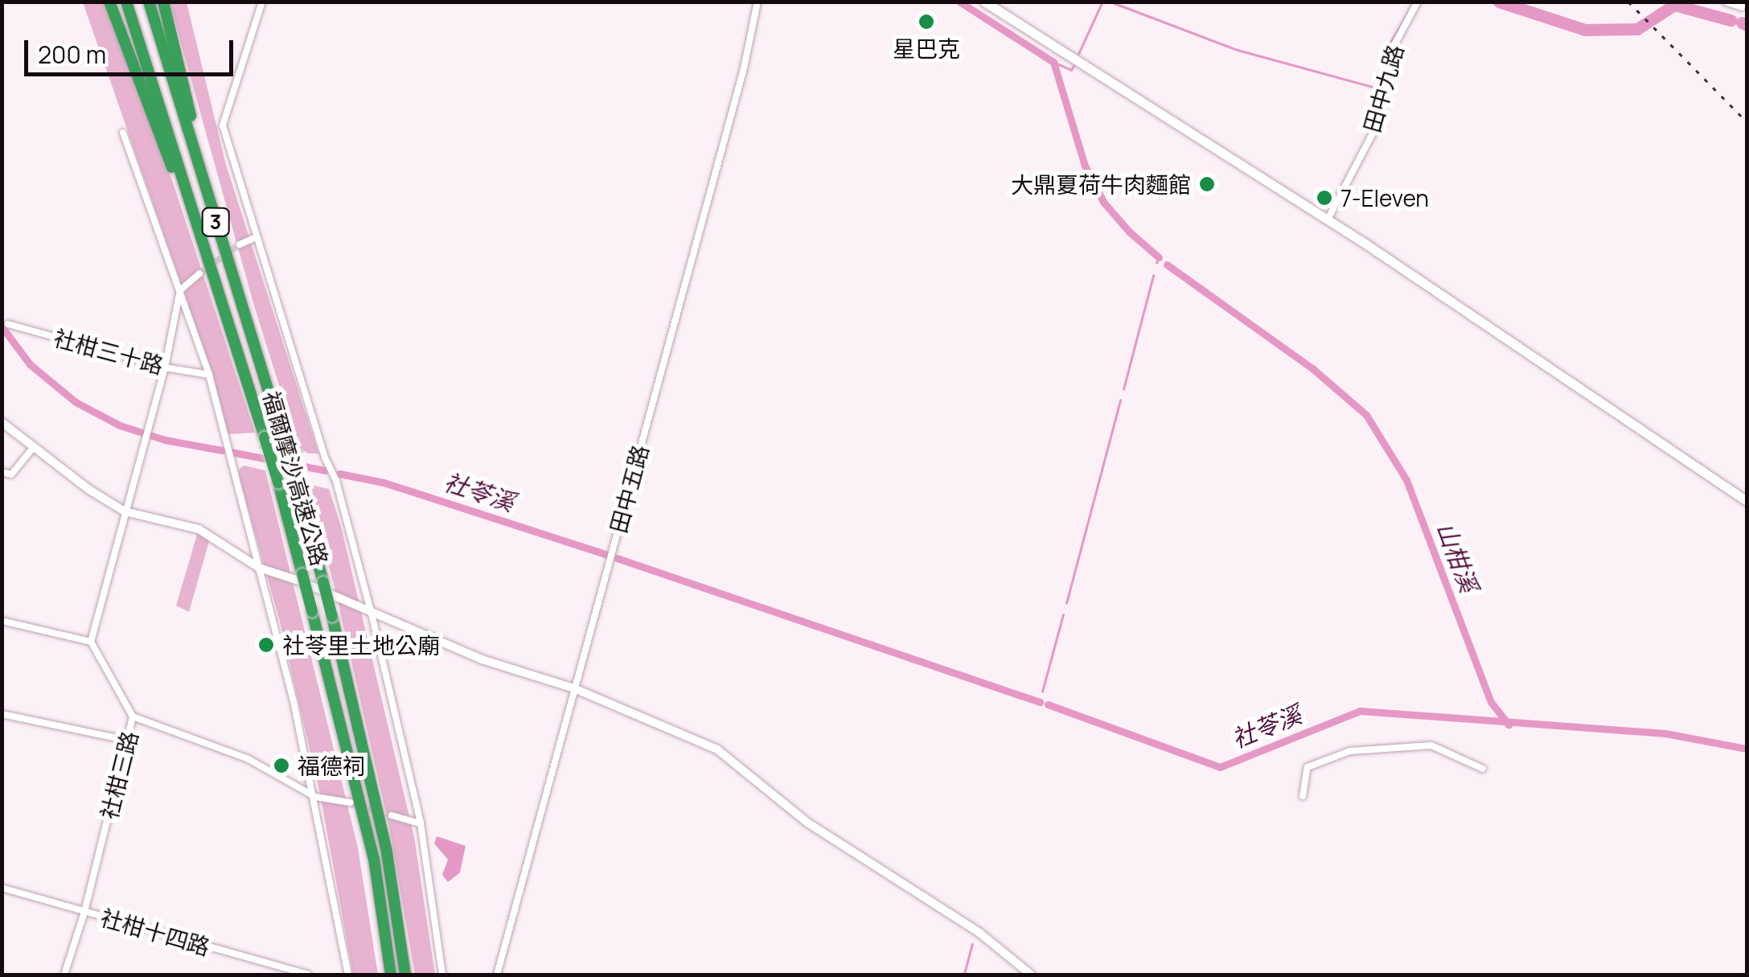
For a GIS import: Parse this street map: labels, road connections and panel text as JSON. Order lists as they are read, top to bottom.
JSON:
{
  "streets": {
    "highway": ["3", "福爾摩沙高速公路"],
    "street": [
      "田中九路",
      "社柑三十路",
      "田中五路",
      "社柑三路",
      "社柑十四路"
    ]
  },
  "crossings": [
    ["社柑三路", "社柑十四路"]
  ],
  "water": ["社苓溪", "山柑溪"],
  "places": [
    "星巴克",
    "大鼎夏荷牛肉麵館",
    "7-Eleven",
    "社苓里土地公廟",
    "福德祠"
  ],
  "scale_bar": "200 m"
}
